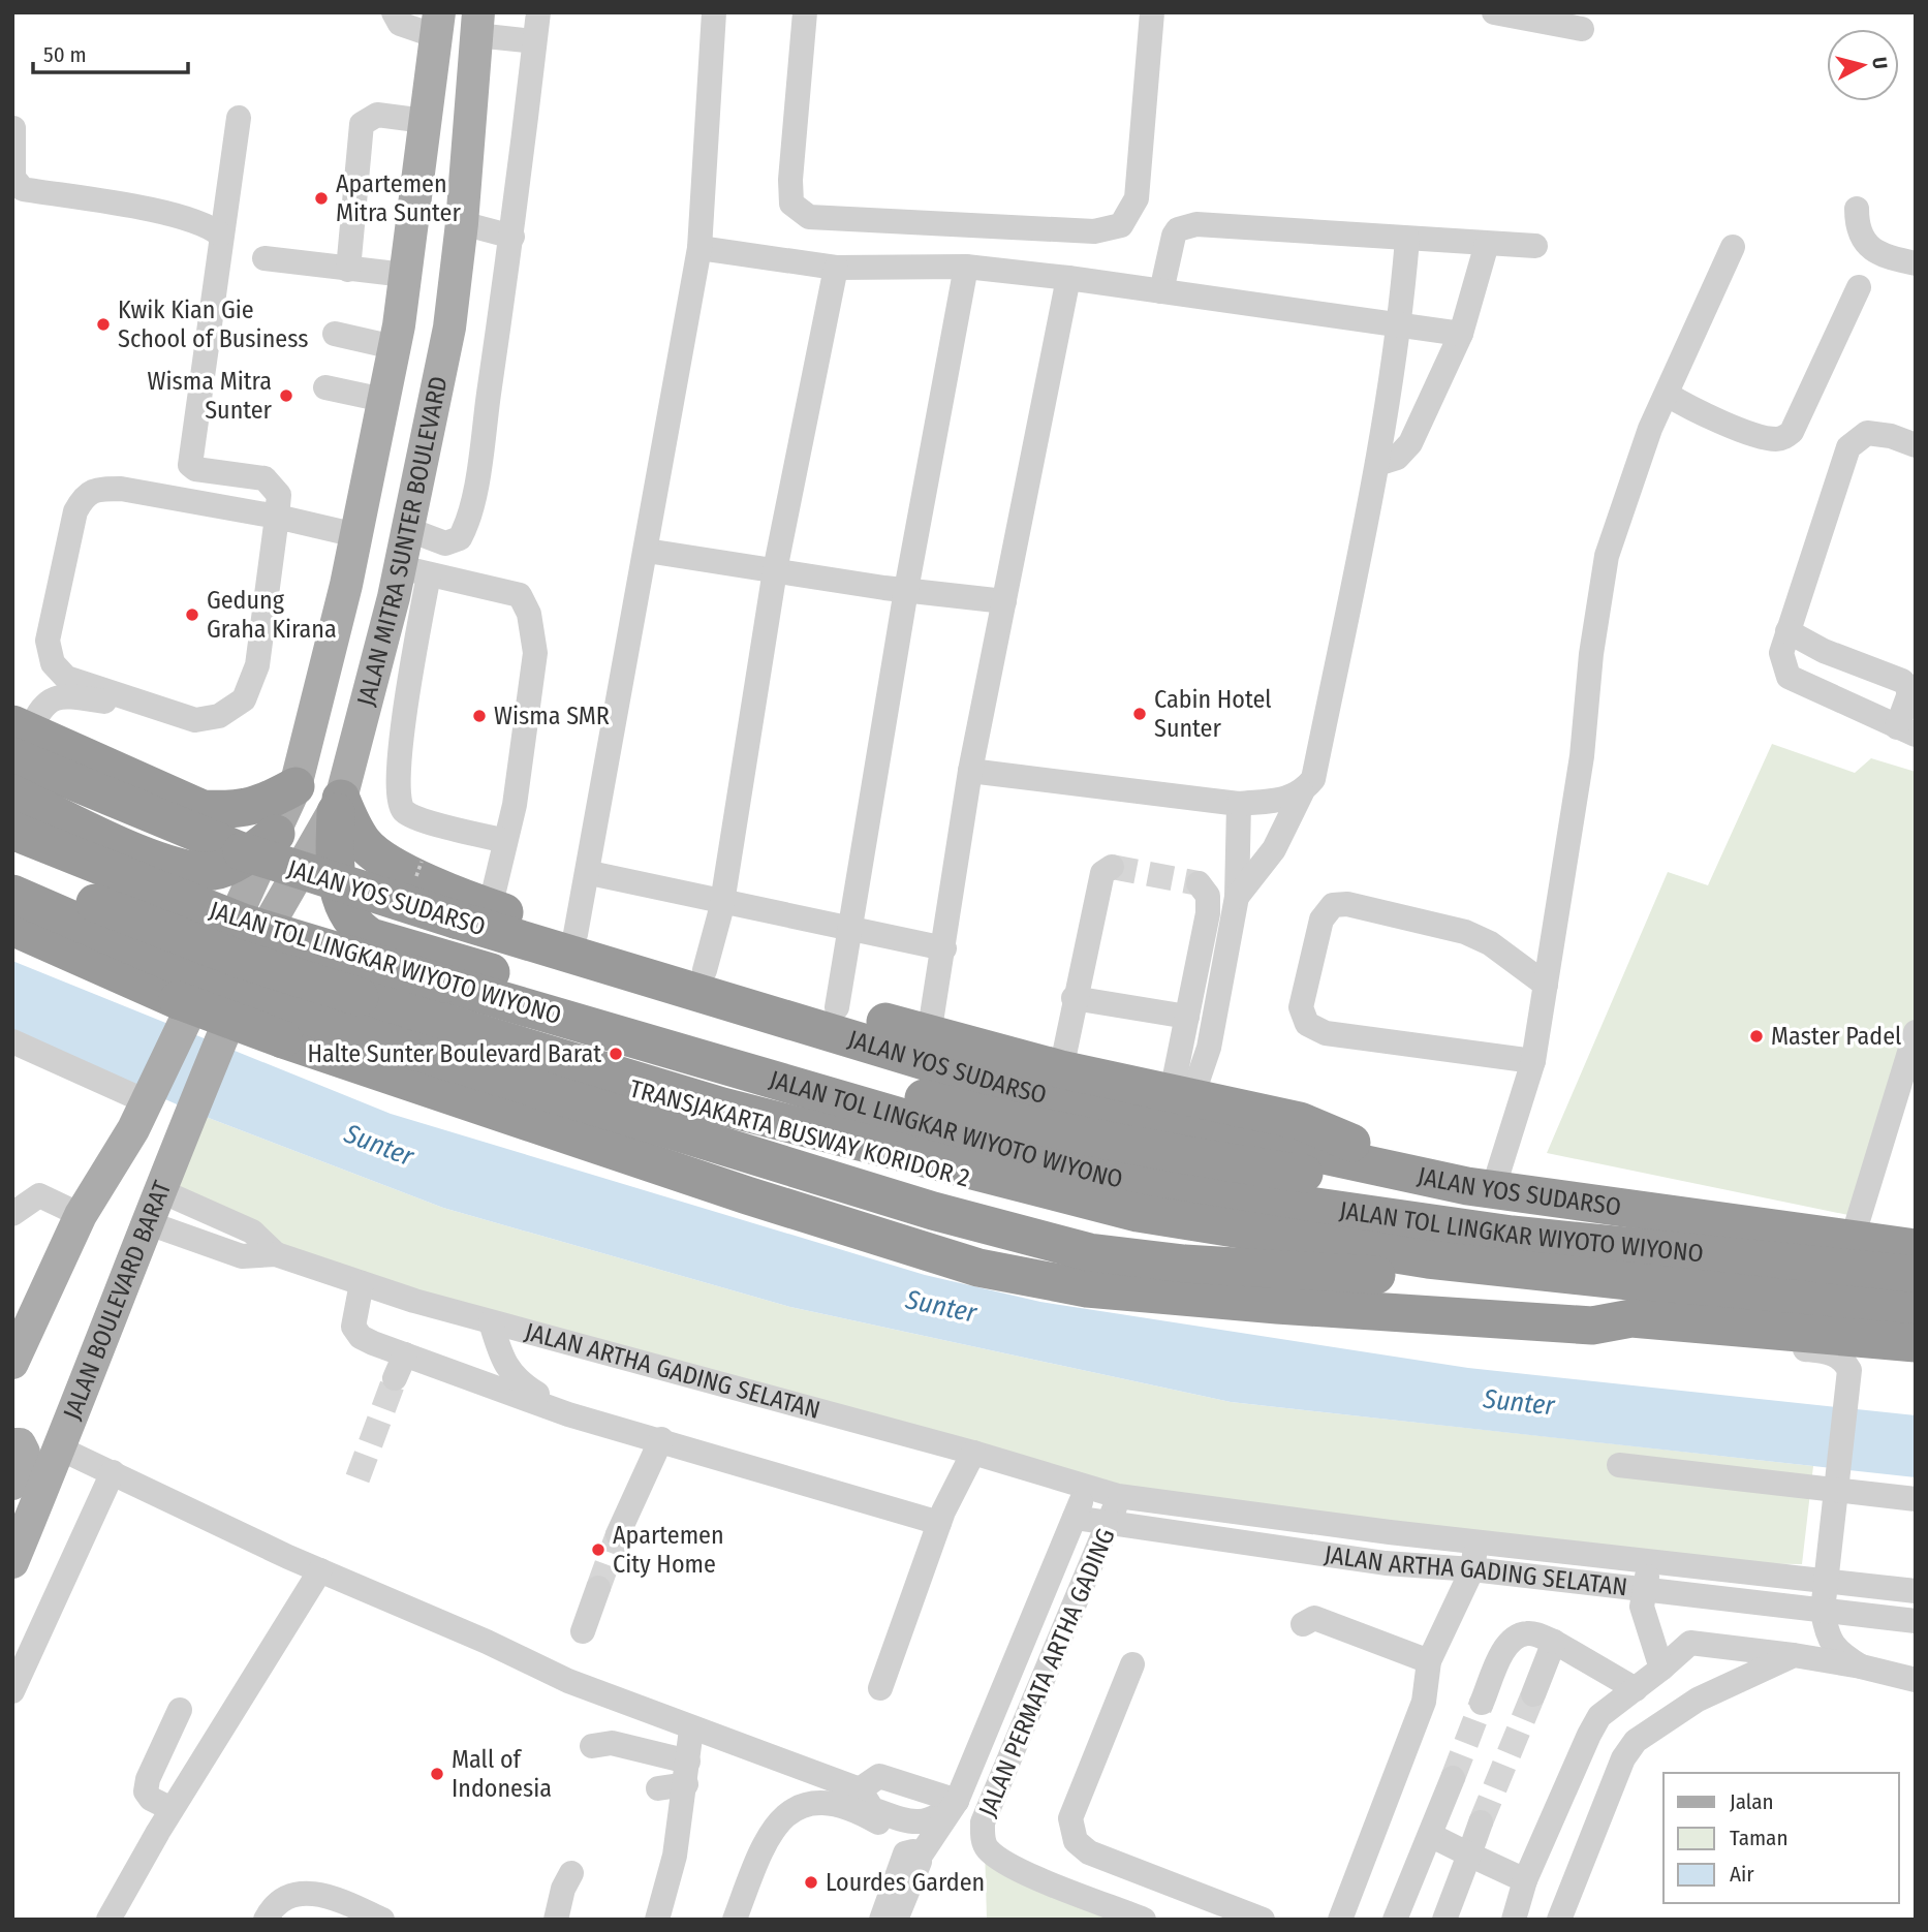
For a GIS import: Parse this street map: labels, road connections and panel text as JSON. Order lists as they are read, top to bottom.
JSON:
{
  "streets": {
    "highway": ["JALAN YOS SUDARSO", "JALAN TOL LINGKAR WIYOTO WIYONO"],
    "main road": ["JALAN MITRA SUNTER BOULEVARD", "JALAN BOULEVARD BARAT"],
    "street": ["TRANSJAKARTA BUSWAY KORIDOR 2", "JALAN ARTHA GADING SELATAN", "JALAN PERMATA ARTHA GADING"]
  },
  "crossings": [
    ["JALAN MITRA SUNTER BOULEVARD", "JALAN BOULEVARD BARAT"],
    ["JALAN BOULEVARD BARAT", "JALAN ARTHA GADING SELATAN"],
    ["JALAN ARTHA GADING SELATAN", "JALAN PERMATA ARTHA GADING"]
  ],
  "water": ["Sunter"],
  "places": [
    "Apartemen Mitra Sunter",
    "Kwik Kian Gie School of Business",
    "Wisma Mitra Sunter",
    "Gedung Graha Kirana",
    "Cabin Hotel Sunter",
    "Wisma SMR",
    "Master Padel",
    "Halte Sunter Boulevard Barat",
    "Apartemen City Home",
    "Mall of Indonesia",
    "Lourdes Garden"
  ],
  "legend": ["Jalan", "Taman", "Air"],
  "scale_bar": "50 m",
  "north": "right"
}
